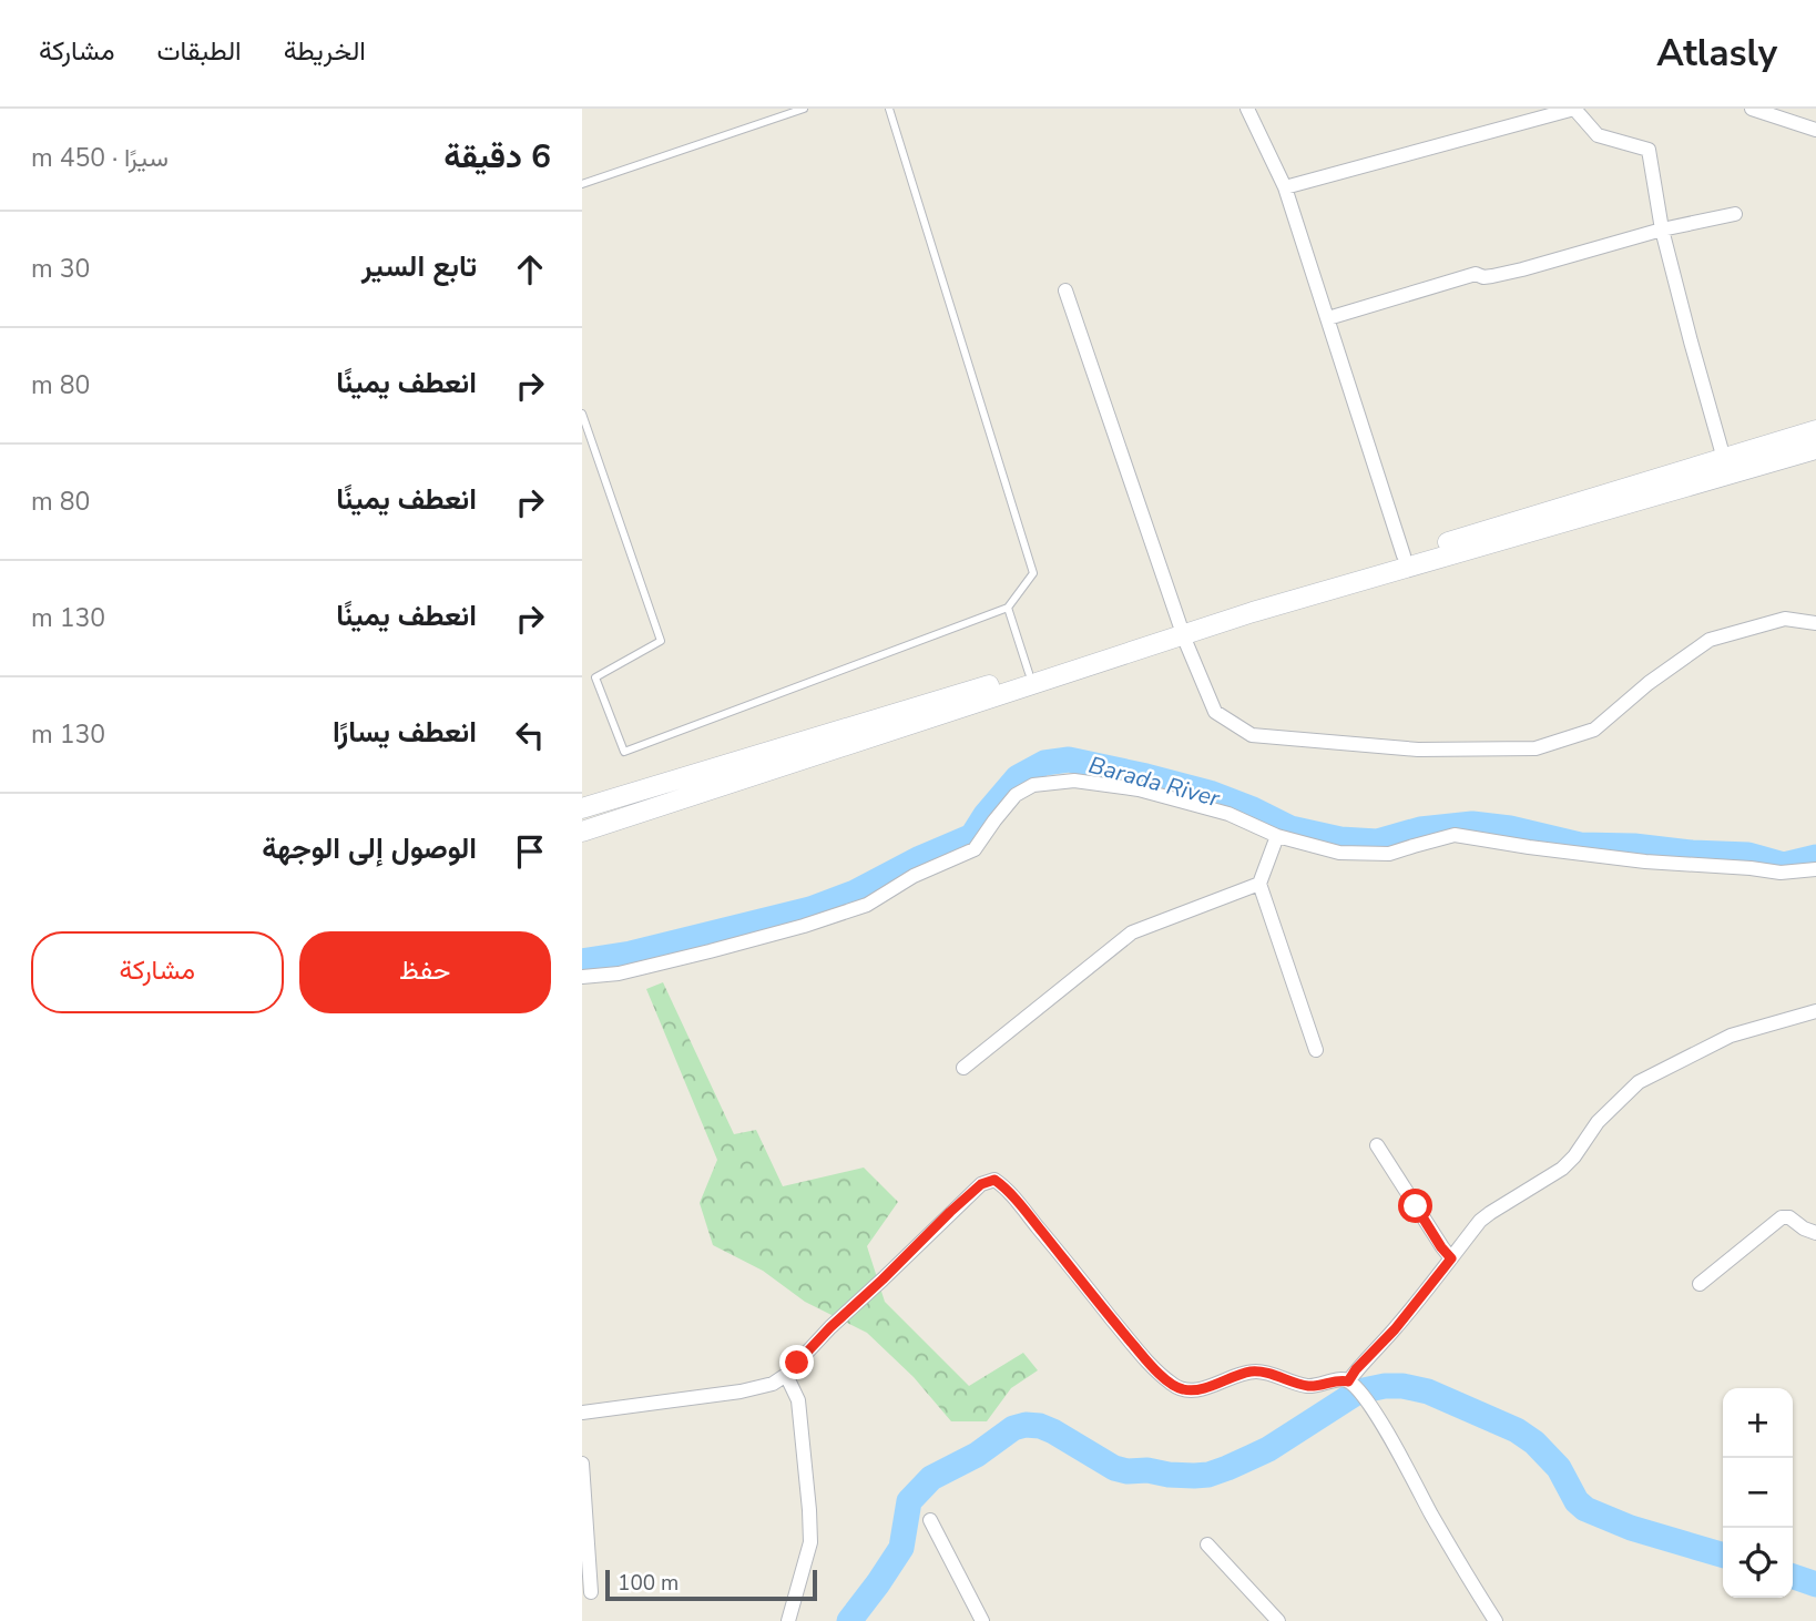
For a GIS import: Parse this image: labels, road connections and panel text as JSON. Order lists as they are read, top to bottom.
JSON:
{
  "water": ["Barada River"],
  "scale_bar": "100 m",
  "page": {
    "header": "Atlasly",
    "nav": ["الخريطة", "الطبقات", "مشاركة"],
    "heading": ["6 دقيقة", "سيرًا · 450 m"],
    "list": [
      ["تابع السير", "30 m"],
      ["انعطف يمينًا", "80 m"],
      ["انعطف يمينًا", "80 m"],
      ["انعطف يمينًا", "130 m"],
      ["انعطف يسارًا", "130 m"],
      "الوصول إلى الوجهة"
    ],
    "buttons": ["حفظ", "مشاركة"],
    "map_buttons": ["+", "−"],
    "scale": "100 m"
  }
}
